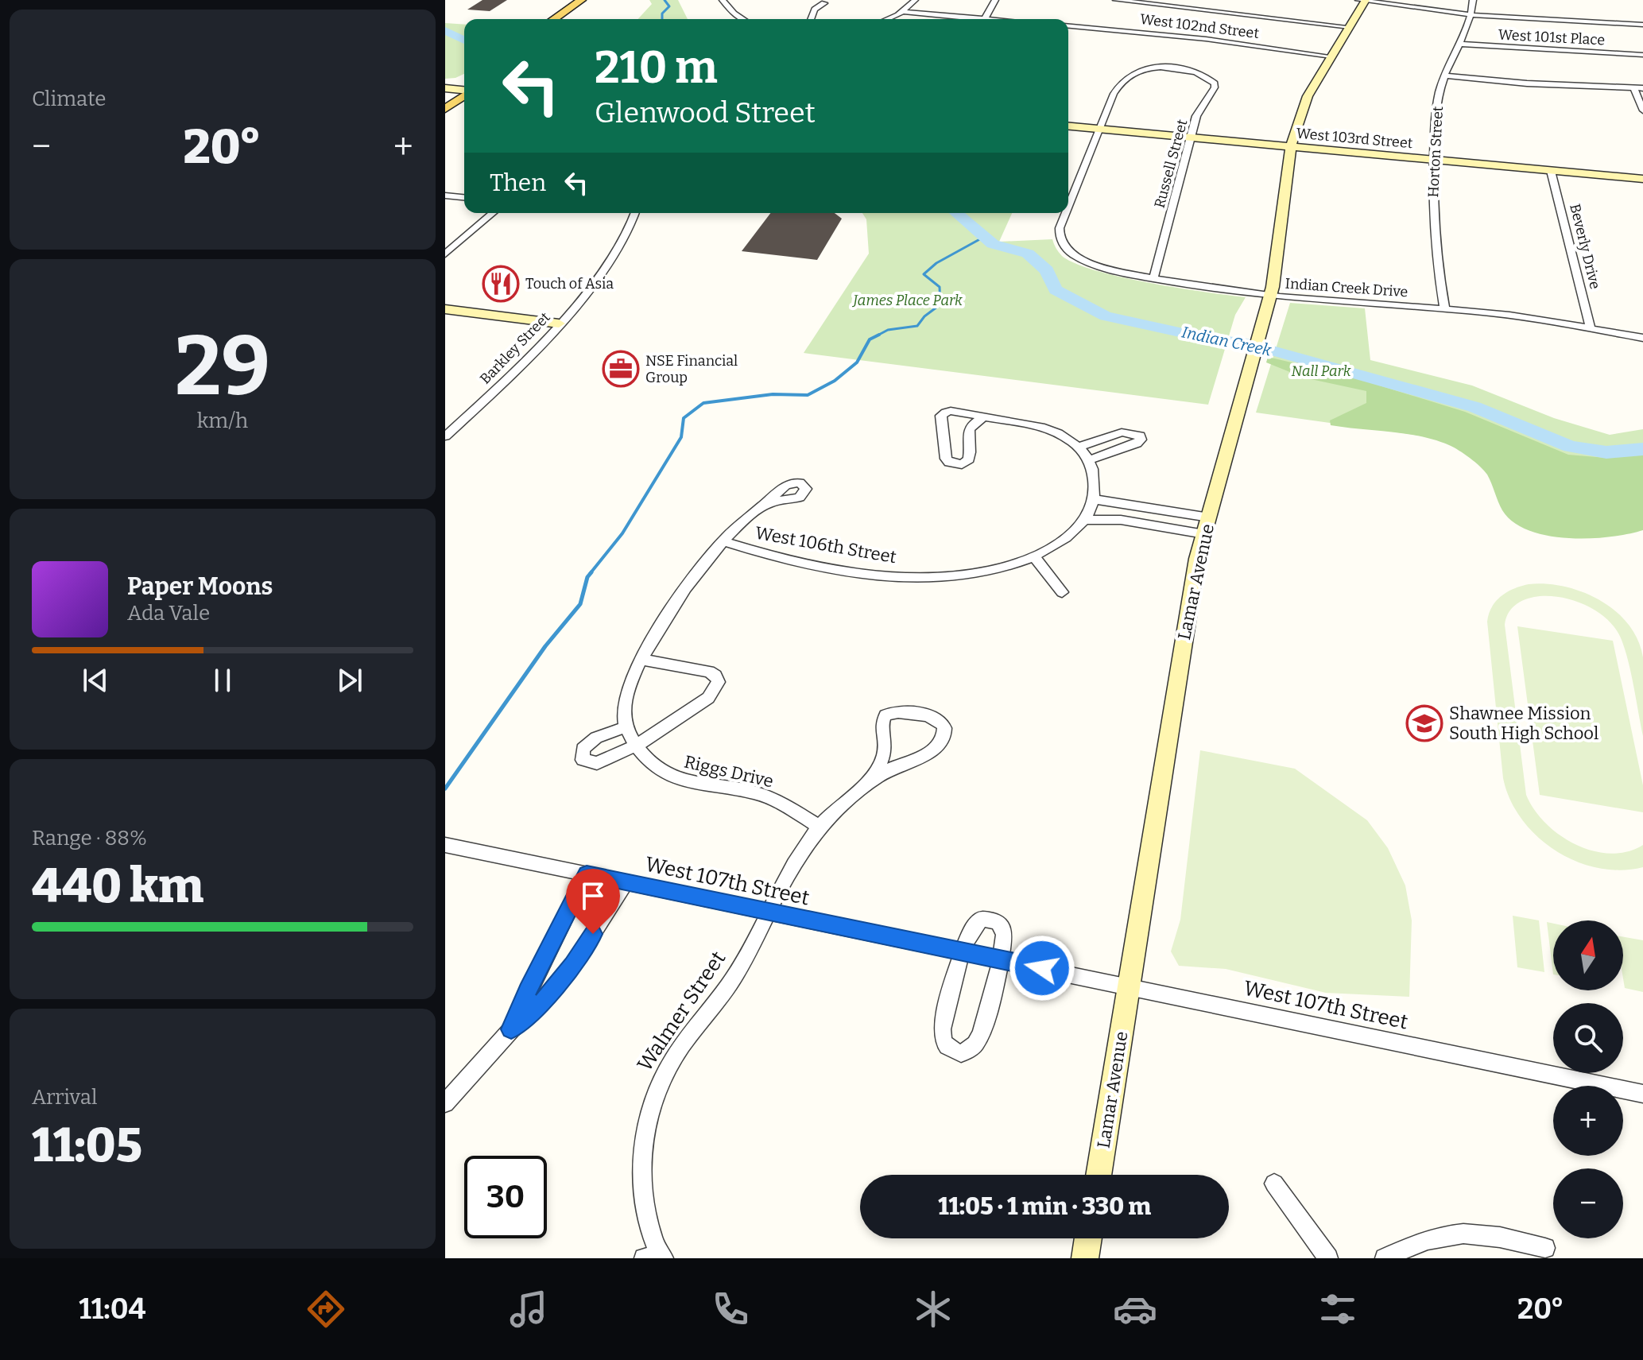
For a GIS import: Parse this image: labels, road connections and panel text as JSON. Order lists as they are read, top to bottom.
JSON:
{
  "streets": {
    "street": [
      "West 102nd Street",
      "West 101st Place",
      "West 103rd Street",
      "Horton Street",
      "Russell Street",
      "Beverly Drive",
      "Indian Creek Drive",
      "Barkley Street",
      "West 106th Street",
      "Lamar Avenue",
      "Riggs Drive",
      "West 107th Street",
      "Walmer Street"
    ]
  },
  "crossings": [
    ["West 102nd Street", "Lamar Avenue"],
    ["West 101st Place", "Horton Street"],
    ["West 103rd Street", "Horton Street"],
    ["West 103rd Street", "Russell Street"],
    ["West 103rd Street", "Beverly Drive"],
    ["West 103rd Street", "Indian Creek Drive"],
    ["West 103rd Street", "Lamar Avenue"],
    ["Horton Street", "Indian Creek Drive"],
    ["Russell Street", "Indian Creek Drive"],
    ["Beverly Drive", "Indian Creek Drive"],
    ["Indian Creek Drive", "Lamar Avenue"],
    ["Lamar Avenue", "West 107th Street"],
    ["Riggs Drive", "Walmer Street"],
    ["West 107th Street", "Walmer Street"]
  ],
  "water": ["Indian Creek"],
  "parks": ["James Place Park", "Nall Park"],
  "places": {
    "restaurant": ["Touch of Asia"],
    "office": ["NSE Financial Group"],
    "school or university": ["Shawnee Mission South High School"]
  },
  "north": "top",
  "page": {
    "tile": [
      "Climate",
      ["29", "km/h"],
      ["Range · 88%", "440 km"],
      ["Arrival", "11:05"]
    ],
    "turn": ["210 m", "Glenwood Street"],
    "heat": ["−", "20°", "+"],
    "then": "Then",
    "song": ["Paper Moons", "Ada Vale"],
    "map_buttons": ["+", "−"],
    "limit": "30",
    "trip": "11:05 · 1 min · 330 m",
    "tabs": ["11:04", "20°"]
  }
}
